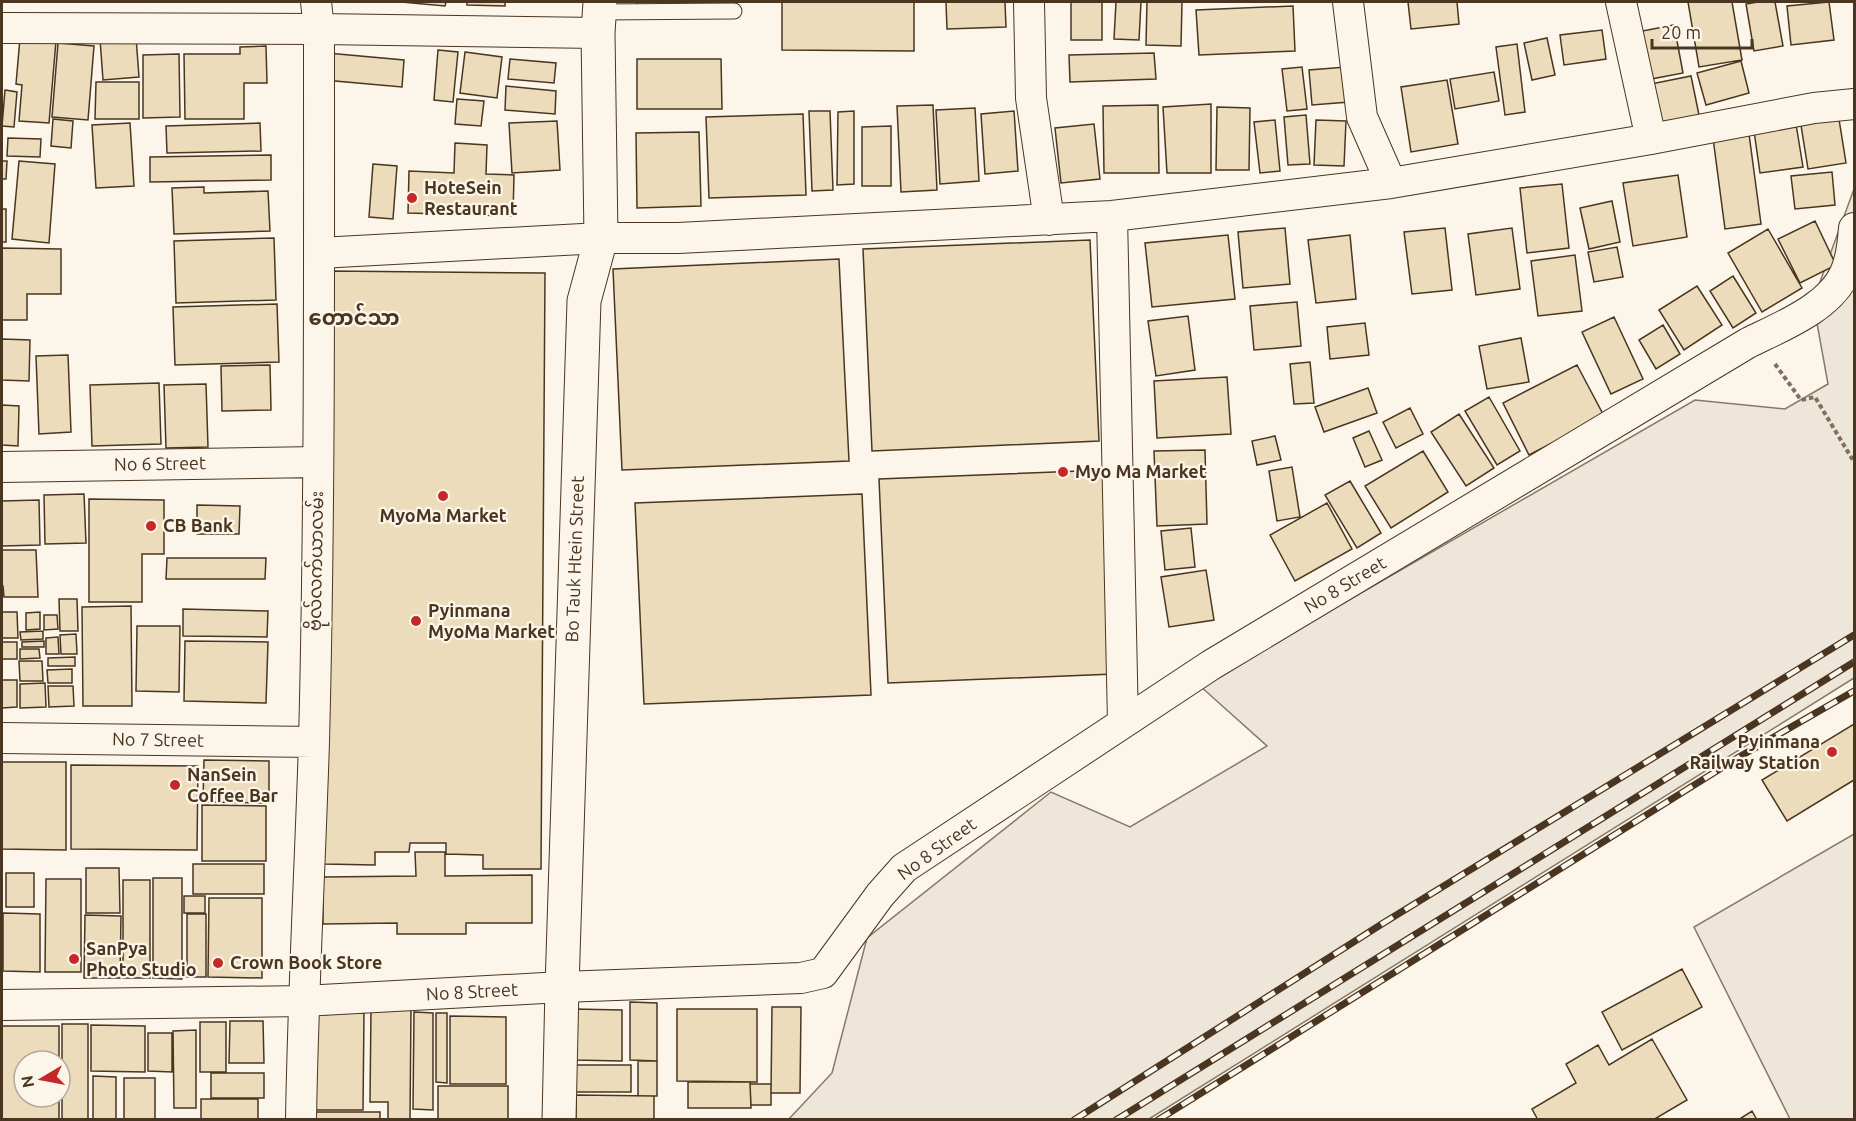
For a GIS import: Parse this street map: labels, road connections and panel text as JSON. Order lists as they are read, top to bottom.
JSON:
{
  "streets": {
    "street": [
      "No 6 Street",
      "Bo Tauk Htein Street",
      "ဗိုလ်လက်ယာလမ်း",
      "No 8 Street",
      "No 7 Street"
    ]
  },
  "crossings": [
    ["No 6 Street", "ဗိုလ်လက်ယာလမ်း"],
    ["Bo Tauk Htein Street", "No 8 Street"],
    ["ဗိုလ်လက်ယာလမ်း", "No 8 Street"],
    ["ဗိုလ်လက်ယာလမ်း", "No 7 Street"]
  ],
  "districts": ["တောင်သာ"],
  "places": [
    "HoteSein Restaurant",
    "Myo Ma Market",
    "MyoMa Market",
    "CB Bank",
    "Pyinmana MyoMa Market",
    "Pyinmana Railway Station",
    "NanSein Coffee Bar",
    "SanPya Photo Studio",
    "Crown Book Store"
  ],
  "scale_bar": "20 m",
  "north": "left"
}
